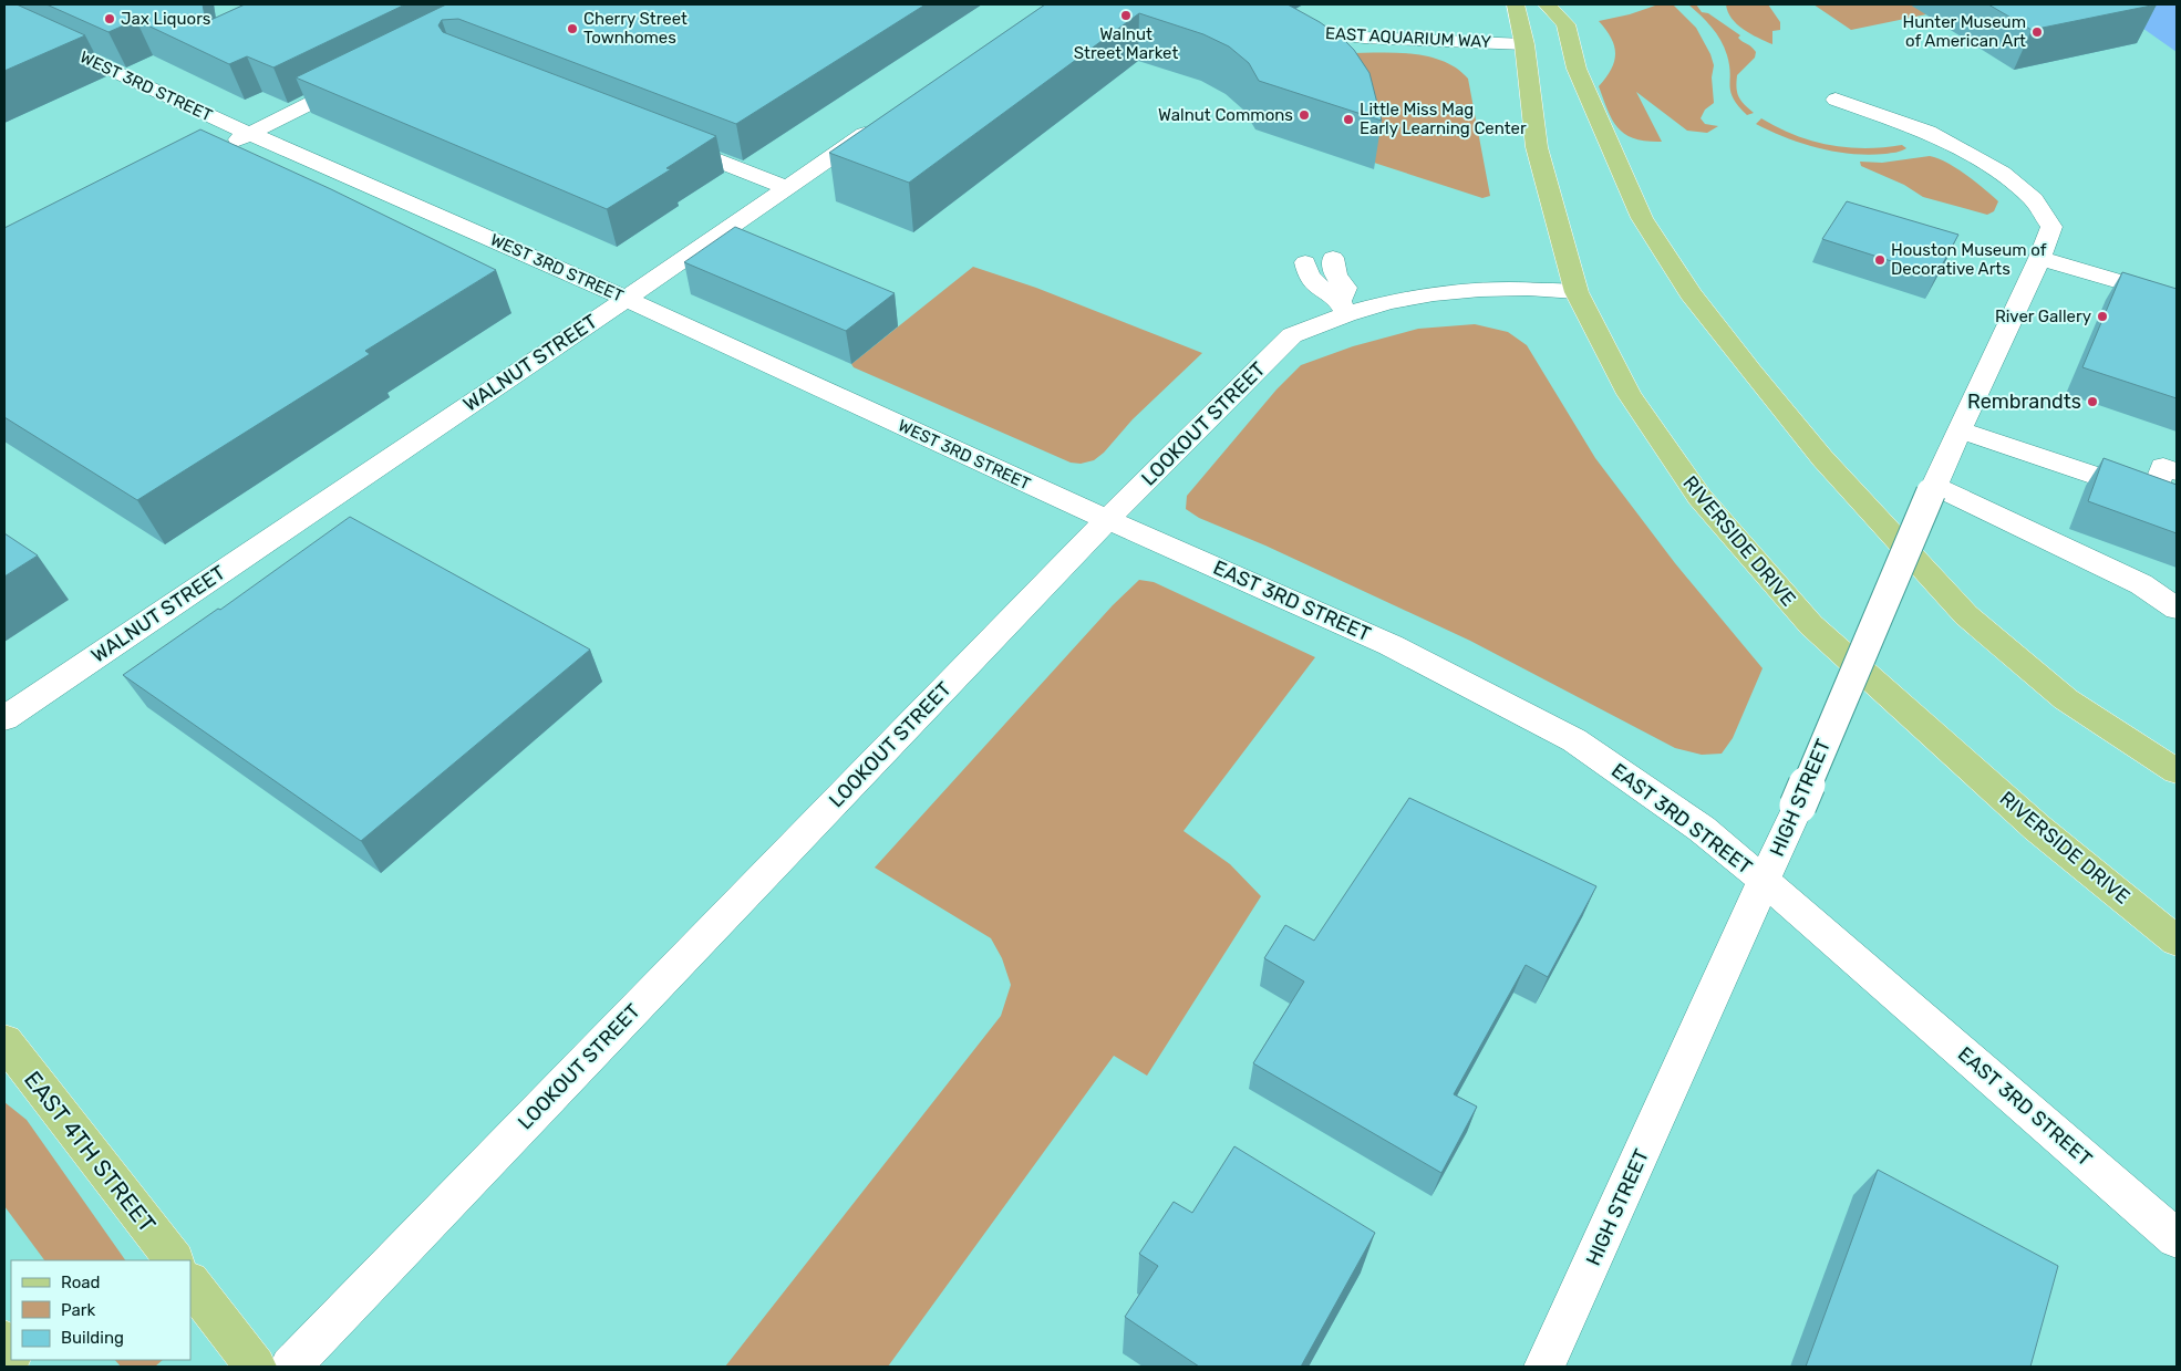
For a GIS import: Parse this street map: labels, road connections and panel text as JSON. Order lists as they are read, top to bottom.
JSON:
{
  "streets": {
    "main road": ["RIVERSIDE DRIVE", "EAST 4TH STREET"],
    "street": [
      "EAST AQUARIUM WAY",
      "WEST 3RD STREET",
      "WALNUT STREET",
      "LOOKOUT STREET",
      "EAST 3RD STREET",
      "HIGH STREET"
    ]
  },
  "crossings": [
    ["EAST AQUARIUM WAY", "RIVERSIDE DRIVE"],
    ["WEST 3RD STREET", "WALNUT STREET"],
    ["WEST 3RD STREET", "LOOKOUT STREET"],
    ["WEST 3RD STREET", "EAST 3RD STREET"],
    ["LOOKOUT STREET", "RIVERSIDE DRIVE"],
    ["LOOKOUT STREET", "EAST 3RD STREET"],
    ["EAST 3RD STREET", "HIGH STREET"]
  ],
  "places": [
    "Walnut Street Market",
    "Jax Liquors",
    "Cherry Street Townhomes",
    "Hunter Museum of American Art",
    "Walnut Commons",
    "Little Miss Mag Early Learning Center",
    "Houston Museum of Decorative Arts",
    "River Gallery",
    "Rembrandts"
  ],
  "legend": ["Road", "Park", "Building"]
}
